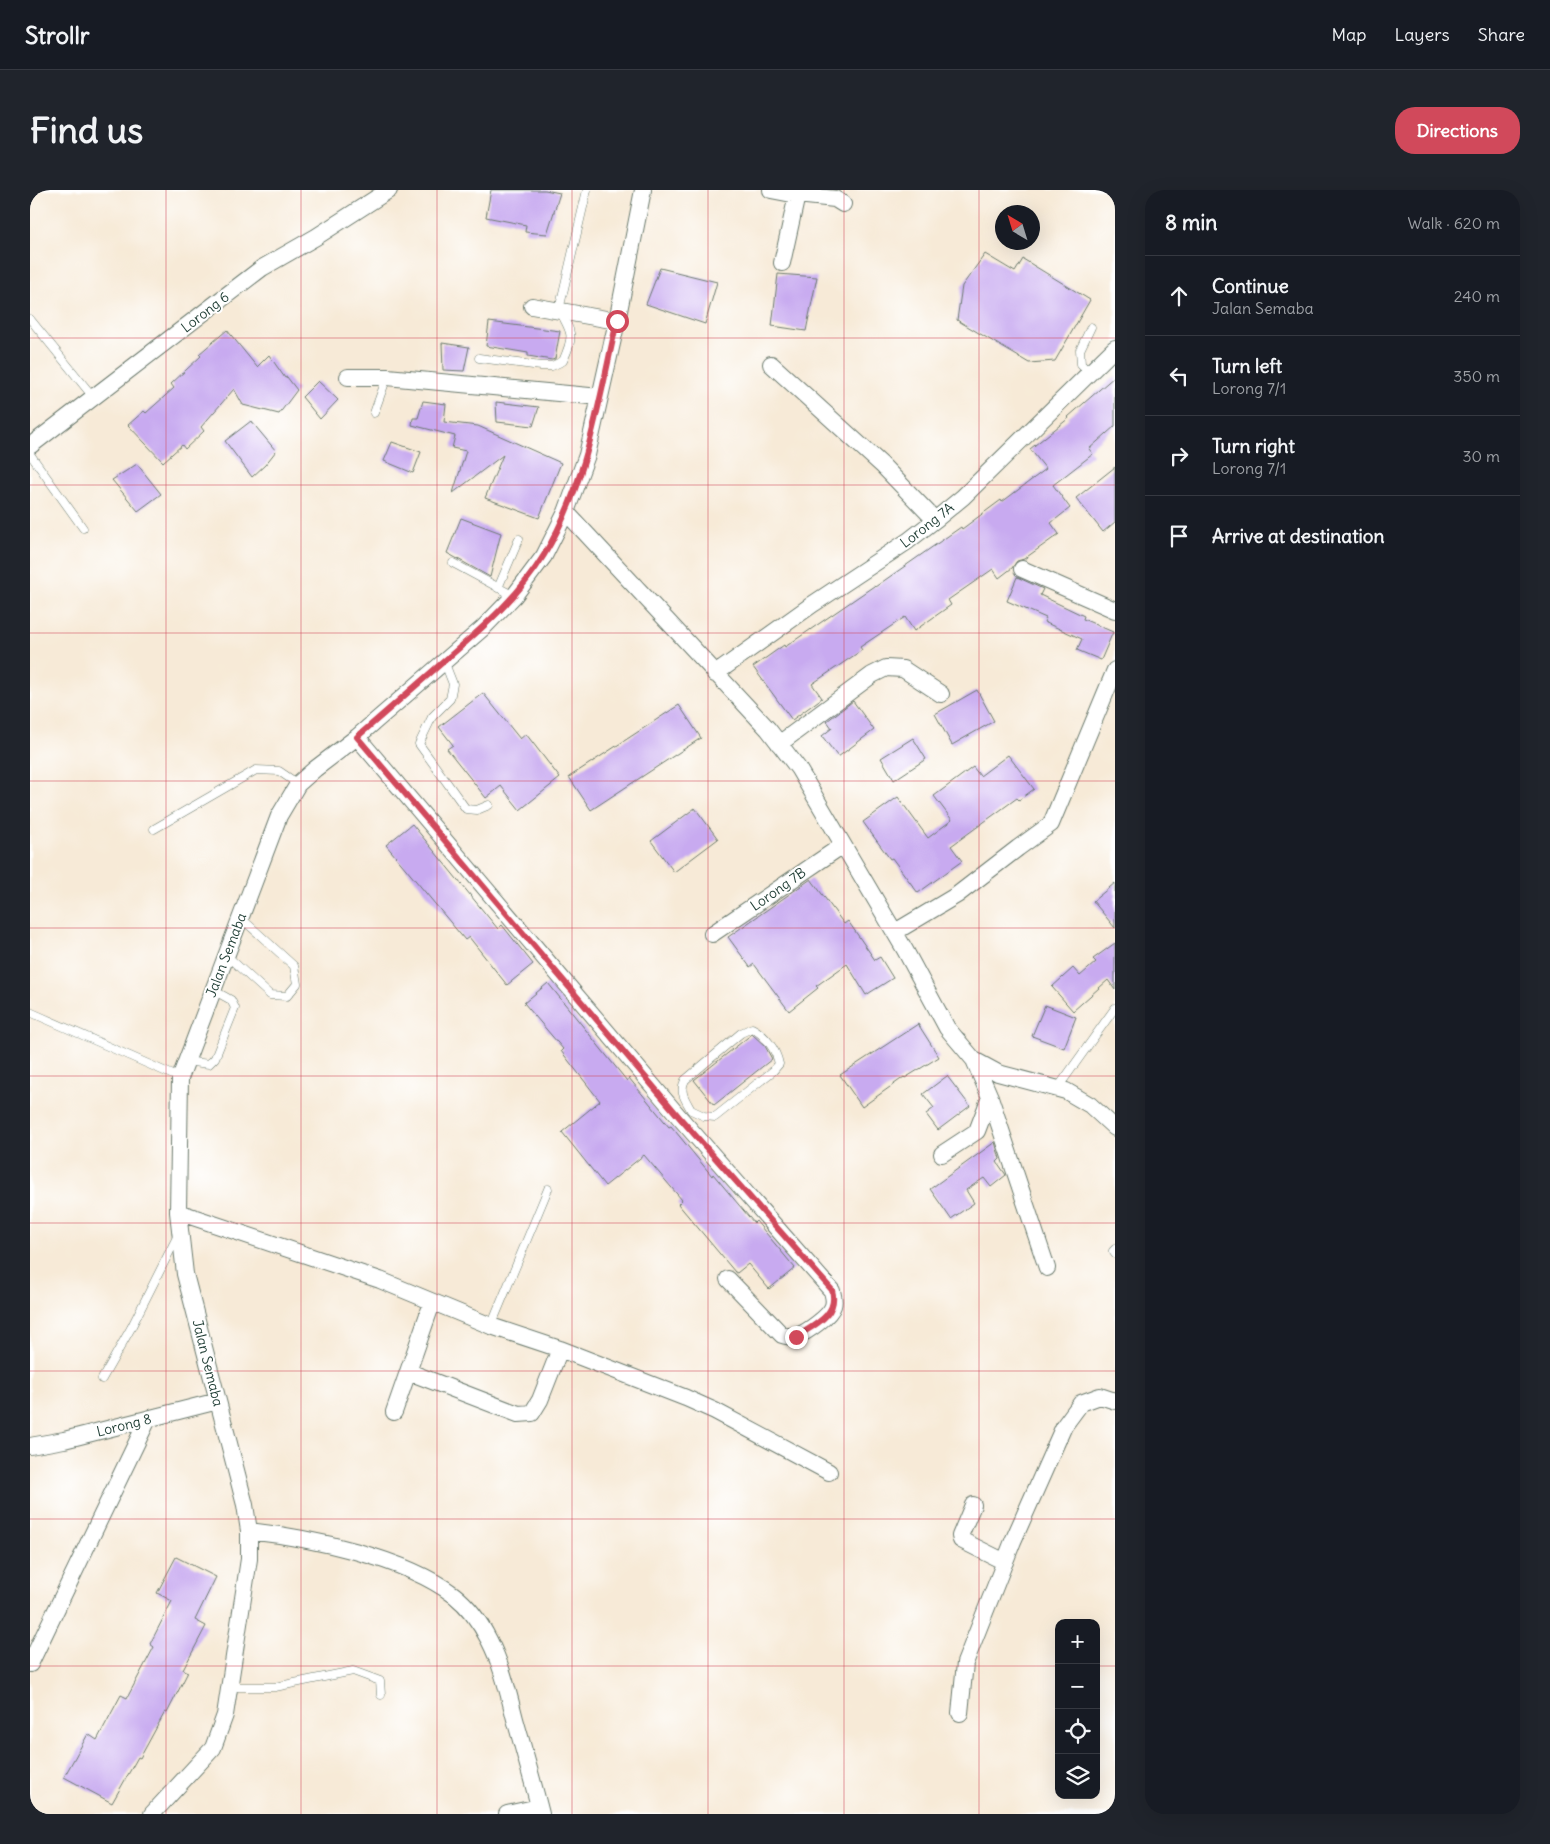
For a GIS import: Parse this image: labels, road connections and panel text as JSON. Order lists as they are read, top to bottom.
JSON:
{
  "streets": {
    "street": [
      "Lorong 6",
      "Lorong 7A",
      "Lorong 7B",
      "Jalan Semaba",
      "Lorong 8"
    ]
  },
  "crossings": [
    ["Jalan Semaba", "Lorong 8"]
  ],
  "north": "top left",
  "page": {
    "header": "Strollr",
    "nav": ["Map", "Layers", "Share"],
    "buttons": "Directions",
    "title": "Find us",
    "heading": ["8 min", "Walk · 620 m"],
    "list": [
      ["Continue", "Jalan Semaba", "240 m"],
      ["Turn left", "Lorong 7/1", "350 m"],
      ["Turn right", "Lorong 7/1", "30 m"],
      "Arrive at destination"
    ],
    "map_buttons": ["+", "−"]
  }
}
